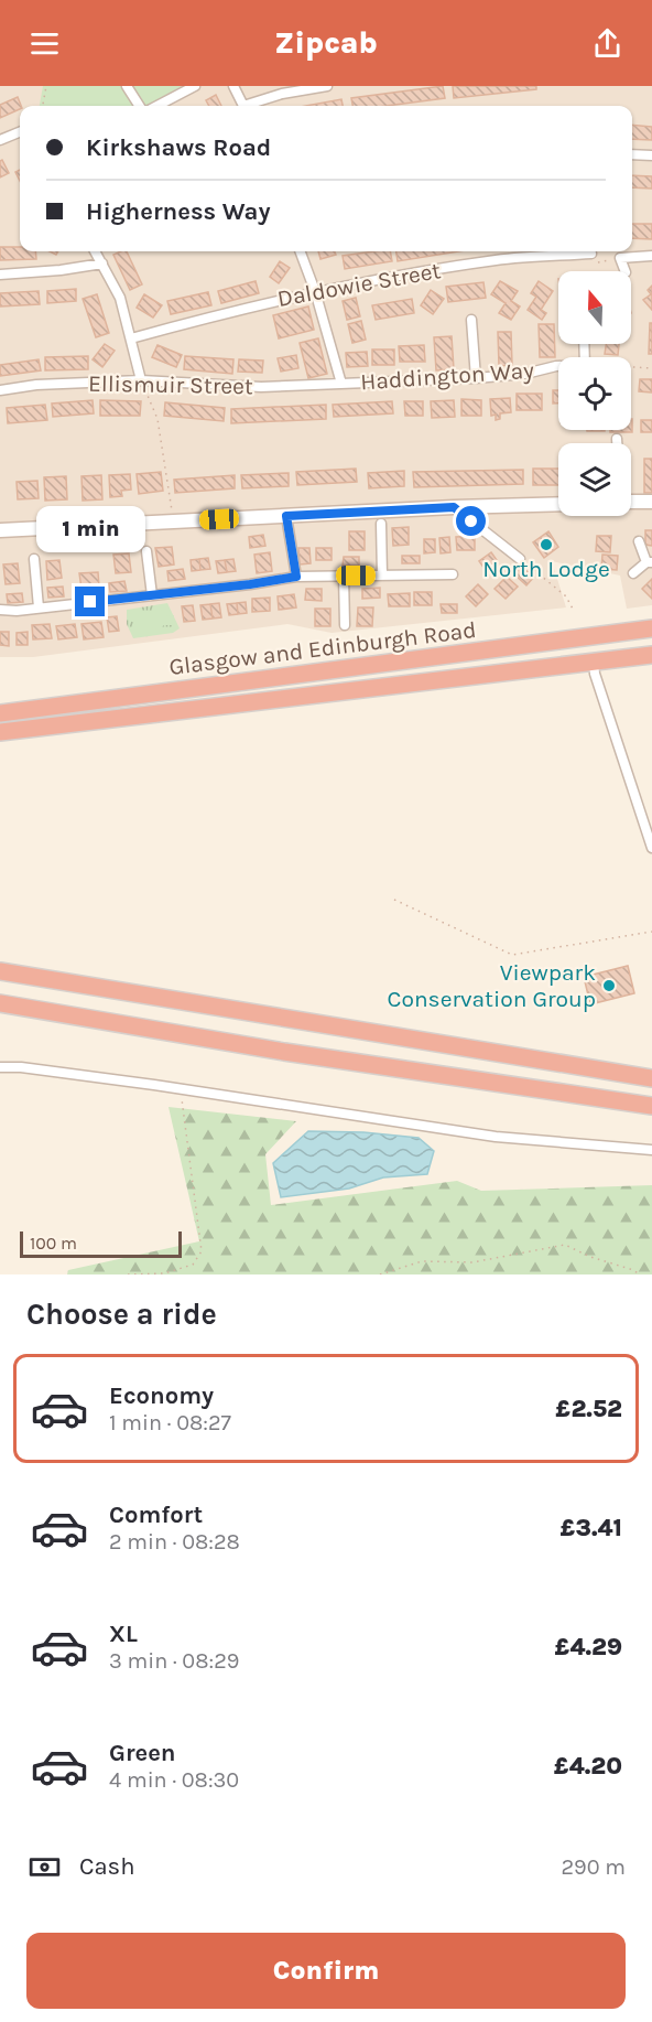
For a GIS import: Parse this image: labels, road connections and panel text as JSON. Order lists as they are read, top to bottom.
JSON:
{
  "streets": {
    "highway": ["Glasgow and Edinburgh Road"],
    "street": ["Daldowie Street", "Haddington Way", "Ellismuir Street"]
  },
  "crossings": [
    ["Haddington Way", "Ellismuir Street"]
  ],
  "places": ["North Lodge", "Viewpark Conservation Group"],
  "scale_bar": "100 m",
  "north": "top",
  "page": {
    "header": "Zipcab",
    "banner": ["Kirkshaws Road", "Higherness Way"],
    "bubble": "1 min",
    "scale": "100 m",
    "heading": "Choose a ride",
    "list": [
      {
        "name": "Economy",
        "note": "1 min · 08:27",
        "value": "£2.52"
      },
      {
        "name": "Comfort",
        "note": "2 min · 08:28",
        "value": "£3.41"
      },
      {
        "name": "XL",
        "note": "3 min · 08:29",
        "value": "£4.29"
      },
      {
        "name": "Green",
        "note": "4 min · 08:30",
        "value": "£4.20"
      }
    ],
    "pay": ["Cash", "290 m"],
    "buttons": "Confirm"
  }
}
